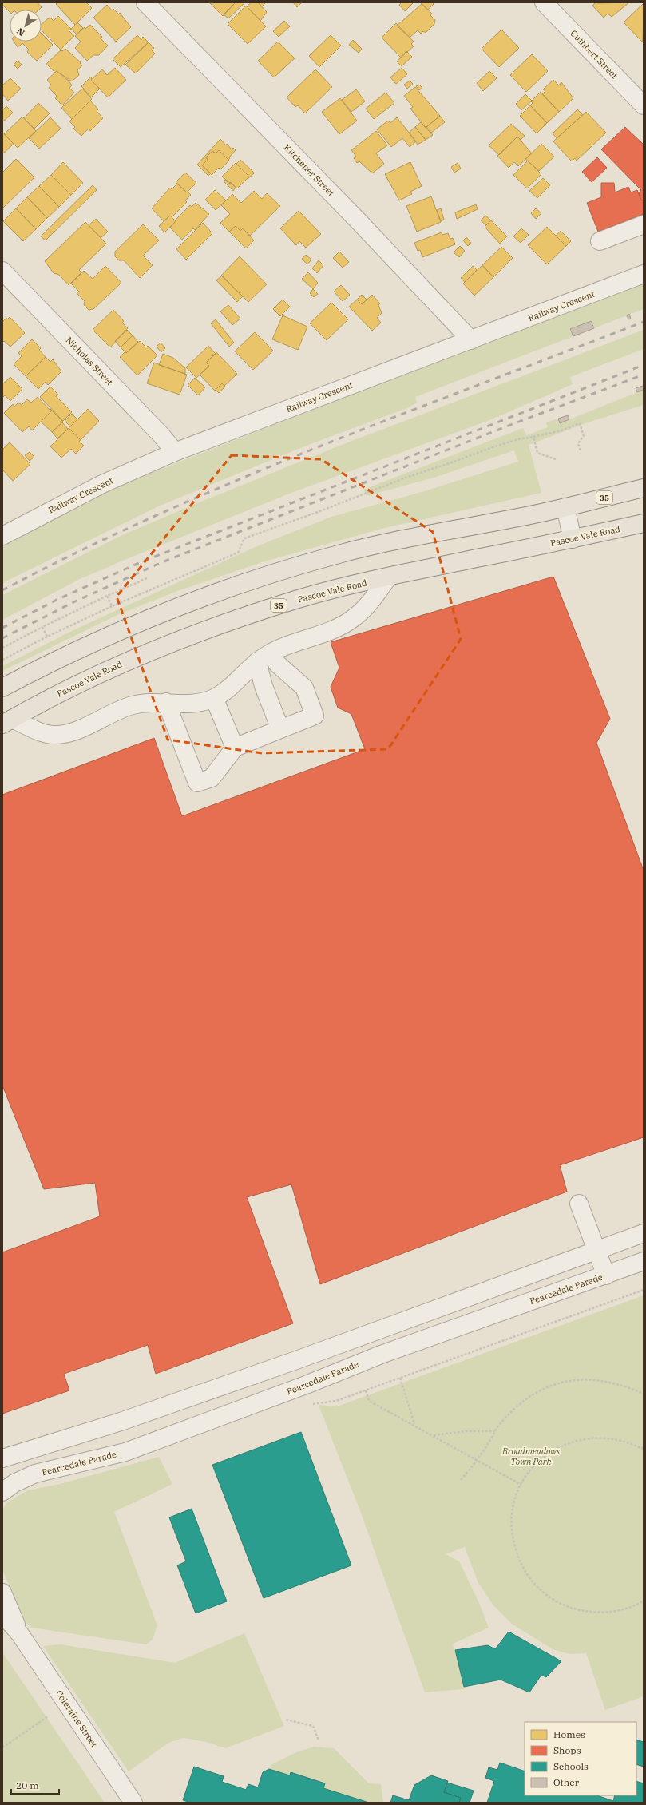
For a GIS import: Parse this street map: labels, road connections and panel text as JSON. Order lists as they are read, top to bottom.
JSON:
{
  "streets": {
    "main road": ["35", "Pascoe Vale Road"],
    "street": [
      "Cuthbert Street",
      "Kitchener Street",
      "Railway Crescent",
      "Nicholas Street",
      "Pearcedale Parade",
      "Coleraine Street"
    ]
  },
  "crossings": [
    ["Kitchener Street", "Railway Crescent"],
    ["Railway Crescent", "Nicholas Street"]
  ],
  "parks": ["Broadmeadows Town Park"],
  "legend": [
    "Homes",
    "Shops",
    "Schools",
    "Other"
  ],
  "scale_bar": "20 m",
  "north": "bottom left"
}
